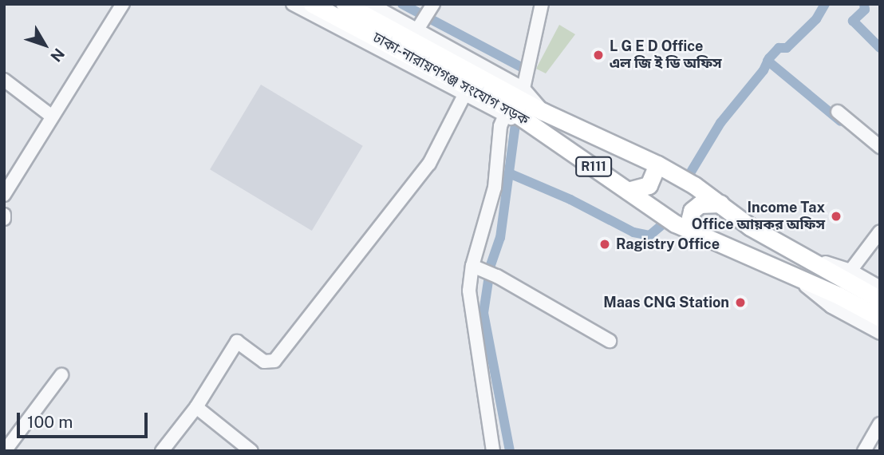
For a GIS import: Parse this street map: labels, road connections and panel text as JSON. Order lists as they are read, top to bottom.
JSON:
{
  "streets": {
    "main road": ["ঢাকা-নারায়ণগঞ্জ সংযোগ সড়ক", "R111"]
  },
  "places": [
    "L G E D Office এল জি ই ডি অফিস",
    "Income Tax Office আয়কর অফিস",
    "Ragistry Office",
    "Maas CNG Station"
  ],
  "scale_bar": "100 m",
  "north": "bottom right"
}
